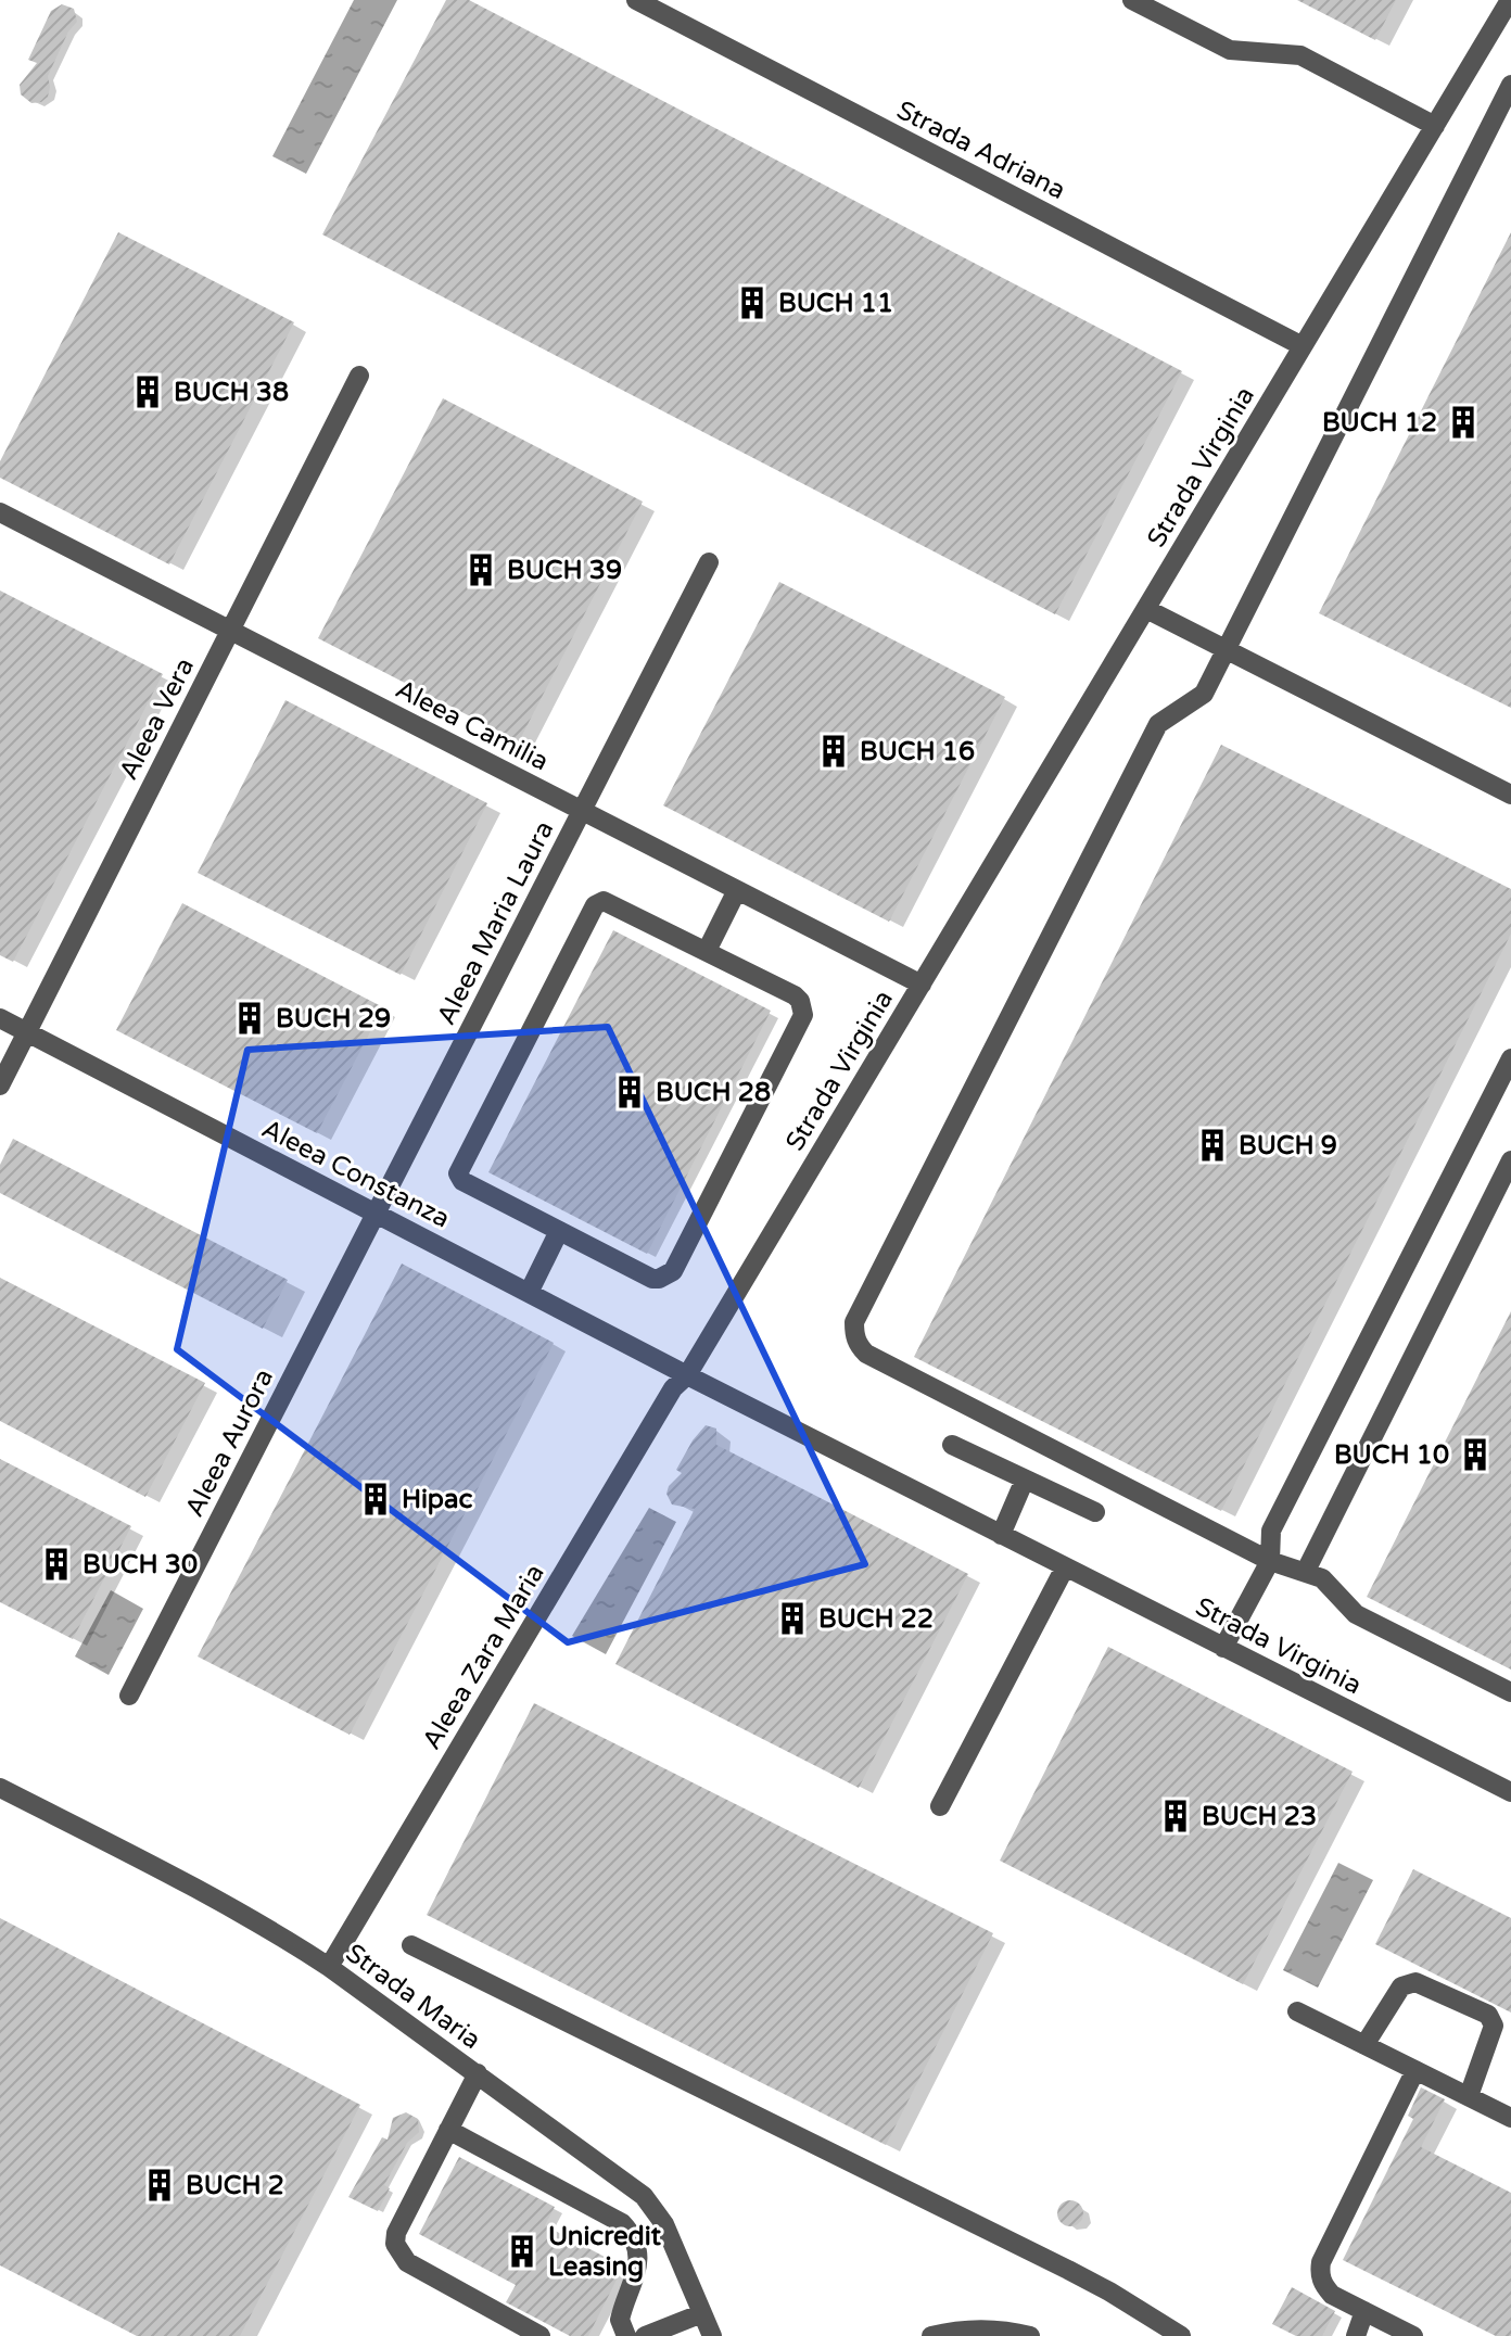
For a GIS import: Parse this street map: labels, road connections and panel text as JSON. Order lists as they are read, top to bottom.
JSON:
{
  "streets": {
    "street": [
      "Strada Adriana",
      "Strada Virginia",
      "Aleea Vera",
      "Aleea Camilia",
      "Aleea Maria Laura",
      "Aleea Constanza",
      "Aleea Aurora",
      "Aleea Zara Maria",
      "Strada Maria"
    ]
  },
  "crossings": [
    ["Strada Adriana", "Strada Virginia"],
    ["Strada Virginia", "Aleea Camilia"],
    ["Strada Virginia", "Aleea Constanza"],
    ["Strada Virginia", "Aleea Zara Maria"],
    ["Aleea Vera", "Aleea Camilia"],
    ["Aleea Vera", "Aleea Constanza"],
    ["Aleea Camilia", "Aleea Maria Laura"],
    ["Aleea Maria Laura", "Aleea Constanza"],
    ["Aleea Maria Laura", "Aleea Aurora"],
    ["Aleea Constanza", "Aleea Aurora"],
    ["Aleea Constanza", "Aleea Zara Maria"],
    ["Aleea Zara Maria", "Strada Maria"]
  ],
  "places": {
    "building": [
      "BUCH 11",
      "BUCH 38",
      "BUCH 12",
      "BUCH 39",
      "BUCH 16",
      "BUCH 29",
      "BUCH 28",
      "BUCH 9",
      "BUCH 10",
      "Hipac",
      "BUCH 30",
      "BUCH 22",
      "BUCH 23",
      "BUCH 2",
      "Unicredit Leasing"
    ]
  }
}
